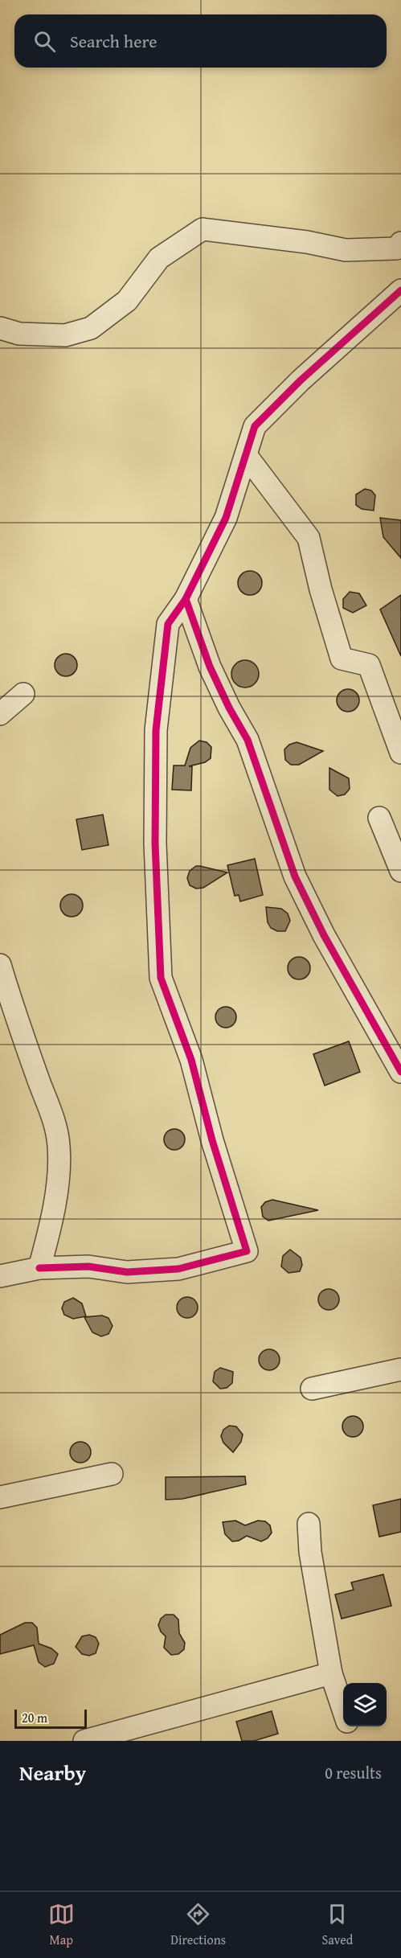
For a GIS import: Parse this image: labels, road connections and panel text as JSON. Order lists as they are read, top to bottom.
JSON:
{
  "scale_bar": "20 m",
  "page": {
    "search": "Search here",
    "scale": "20 m",
    "heading": ["Nearby", "0 results"],
    "nav": ["Map", "Directions", "Saved"]
  }
}
